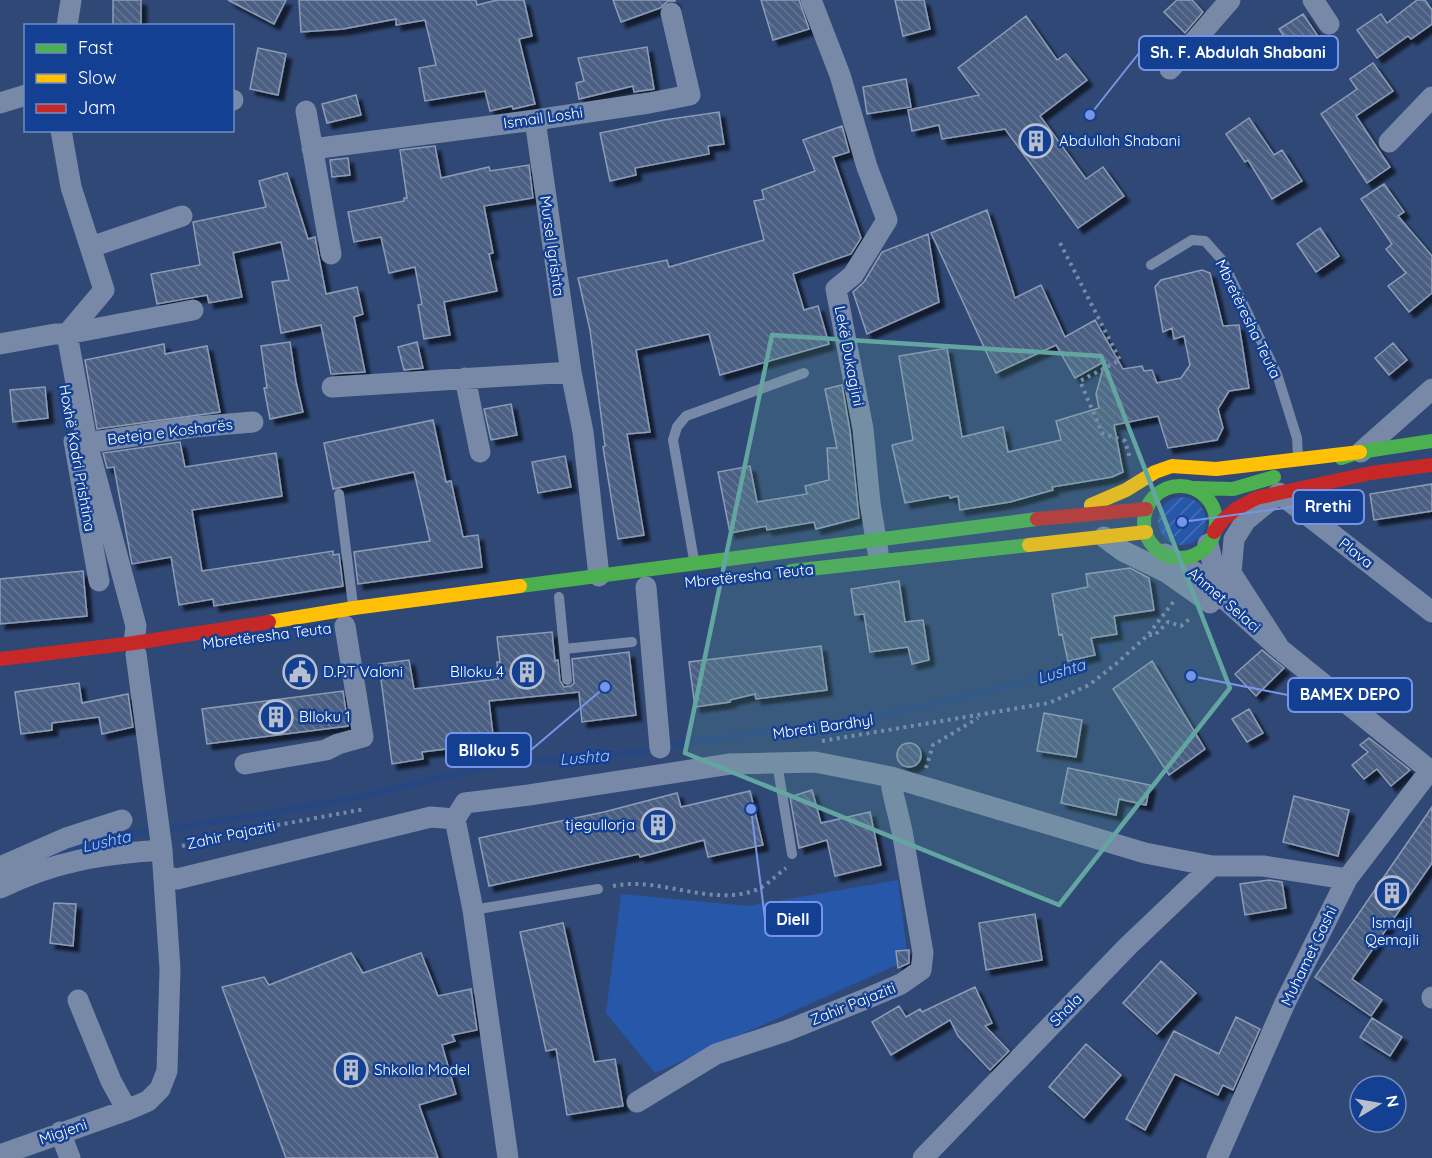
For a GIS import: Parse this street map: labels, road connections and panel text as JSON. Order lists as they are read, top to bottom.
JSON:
{
  "streets": {
    "main road": ["Mbretëresha Teuta"],
    "street": [
      "Ismail Loshi",
      "Mursel Igrishta",
      "Lekë Dukagjini",
      "Beteja e Kosharës",
      "Hoxhë Kadri Prishtina",
      "Plava",
      "Ahmet Selaci",
      "Zahir Pajaziti",
      "Muhamet Gashi",
      "Shala",
      "Migjeni"
    ],
    "path": ["Mbreti Bardhyl"]
  },
  "crossings": [
    ["Ismail Loshi", "Mursel Igrishta"],
    ["Mursel Igrishta", "Mbretëresha Teuta"],
    ["Mbretëresha Teuta", "Lekë Dukagjini"],
    ["Mbretëresha Teuta", "Beteja e Kosharës"],
    ["Mbretëresha Teuta", "Ahmet Selaci"],
    ["Beteja e Kosharës", "Hoxhë Kadri Prishtina"],
    ["Beteja e Kosharës", "Zahir Pajaziti"],
    ["Beteja e Kosharës", "Migjeni"],
    ["Ahmet Selaci", "Muhamet Gashi"]
  ],
  "water": ["Lushta"],
  "places": {
    "other": [
      "Sh. F. Abdulah Shabani",
      "Rrethi",
      "BAMEX DEPO",
      "Blloku 5",
      "Diell"
    ],
    "building": [
      "Abdullah Shabani",
      "Blloku 4",
      "Blloku 1",
      "tjegullorja",
      "Ismajl Qemajli",
      "Shkolla Model"
    ],
    "public building": ["D.P.T Valoni"]
  },
  "legend": ["Fast", "Slow", "Jam"],
  "north": "right"
}
